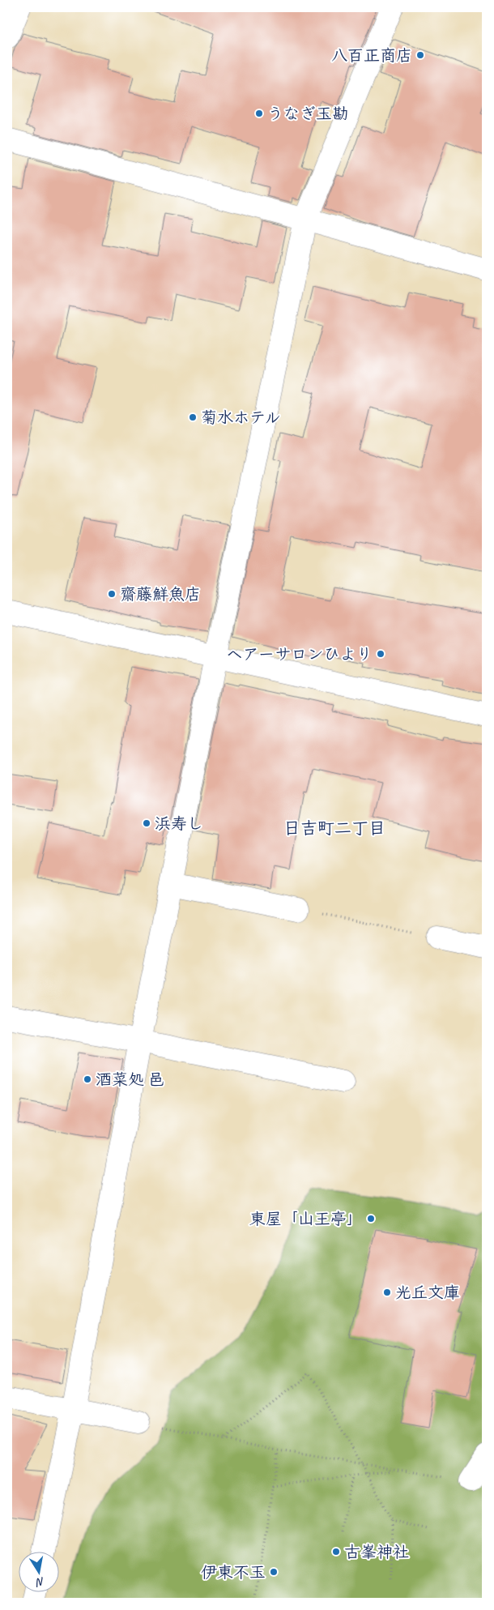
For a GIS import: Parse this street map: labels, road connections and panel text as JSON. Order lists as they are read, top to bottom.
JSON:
{
  "districts": ["日吉町二丁目"],
  "places": [
    "八百正商店",
    "うなぎ玉勘",
    "菊水ホテル",
    "齋藤鮮魚店",
    "ヘアーサロンひより",
    "浜寿し",
    "酒菜処 邑",
    "東屋「山王亭」",
    "光丘文庫",
    "古峯神社",
    "伊東不玉"
  ],
  "north": "bottom"
}
